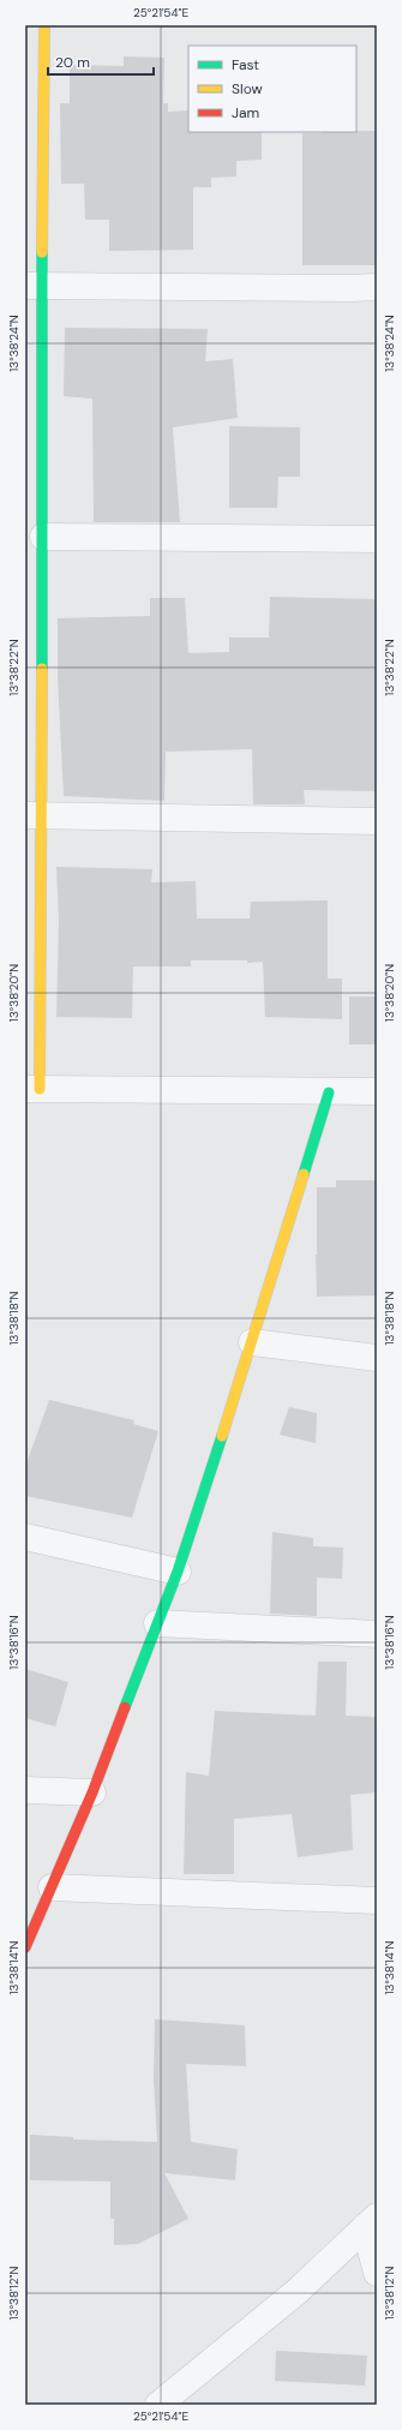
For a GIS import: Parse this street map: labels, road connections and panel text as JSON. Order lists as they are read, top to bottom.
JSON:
{
  "legend": ["Fast", "Slow", "Jam"],
  "scale_bar": "20 m",
  "coordinates": [
    "25°21'54\"E",
    "13°38'24\"N",
    "13°38'22\"N",
    "13°38'20\"N",
    "13°38'18\"N",
    "13°38'16\"N",
    "13°38'14\"N",
    "13°38'12\"N"
  ]
}
